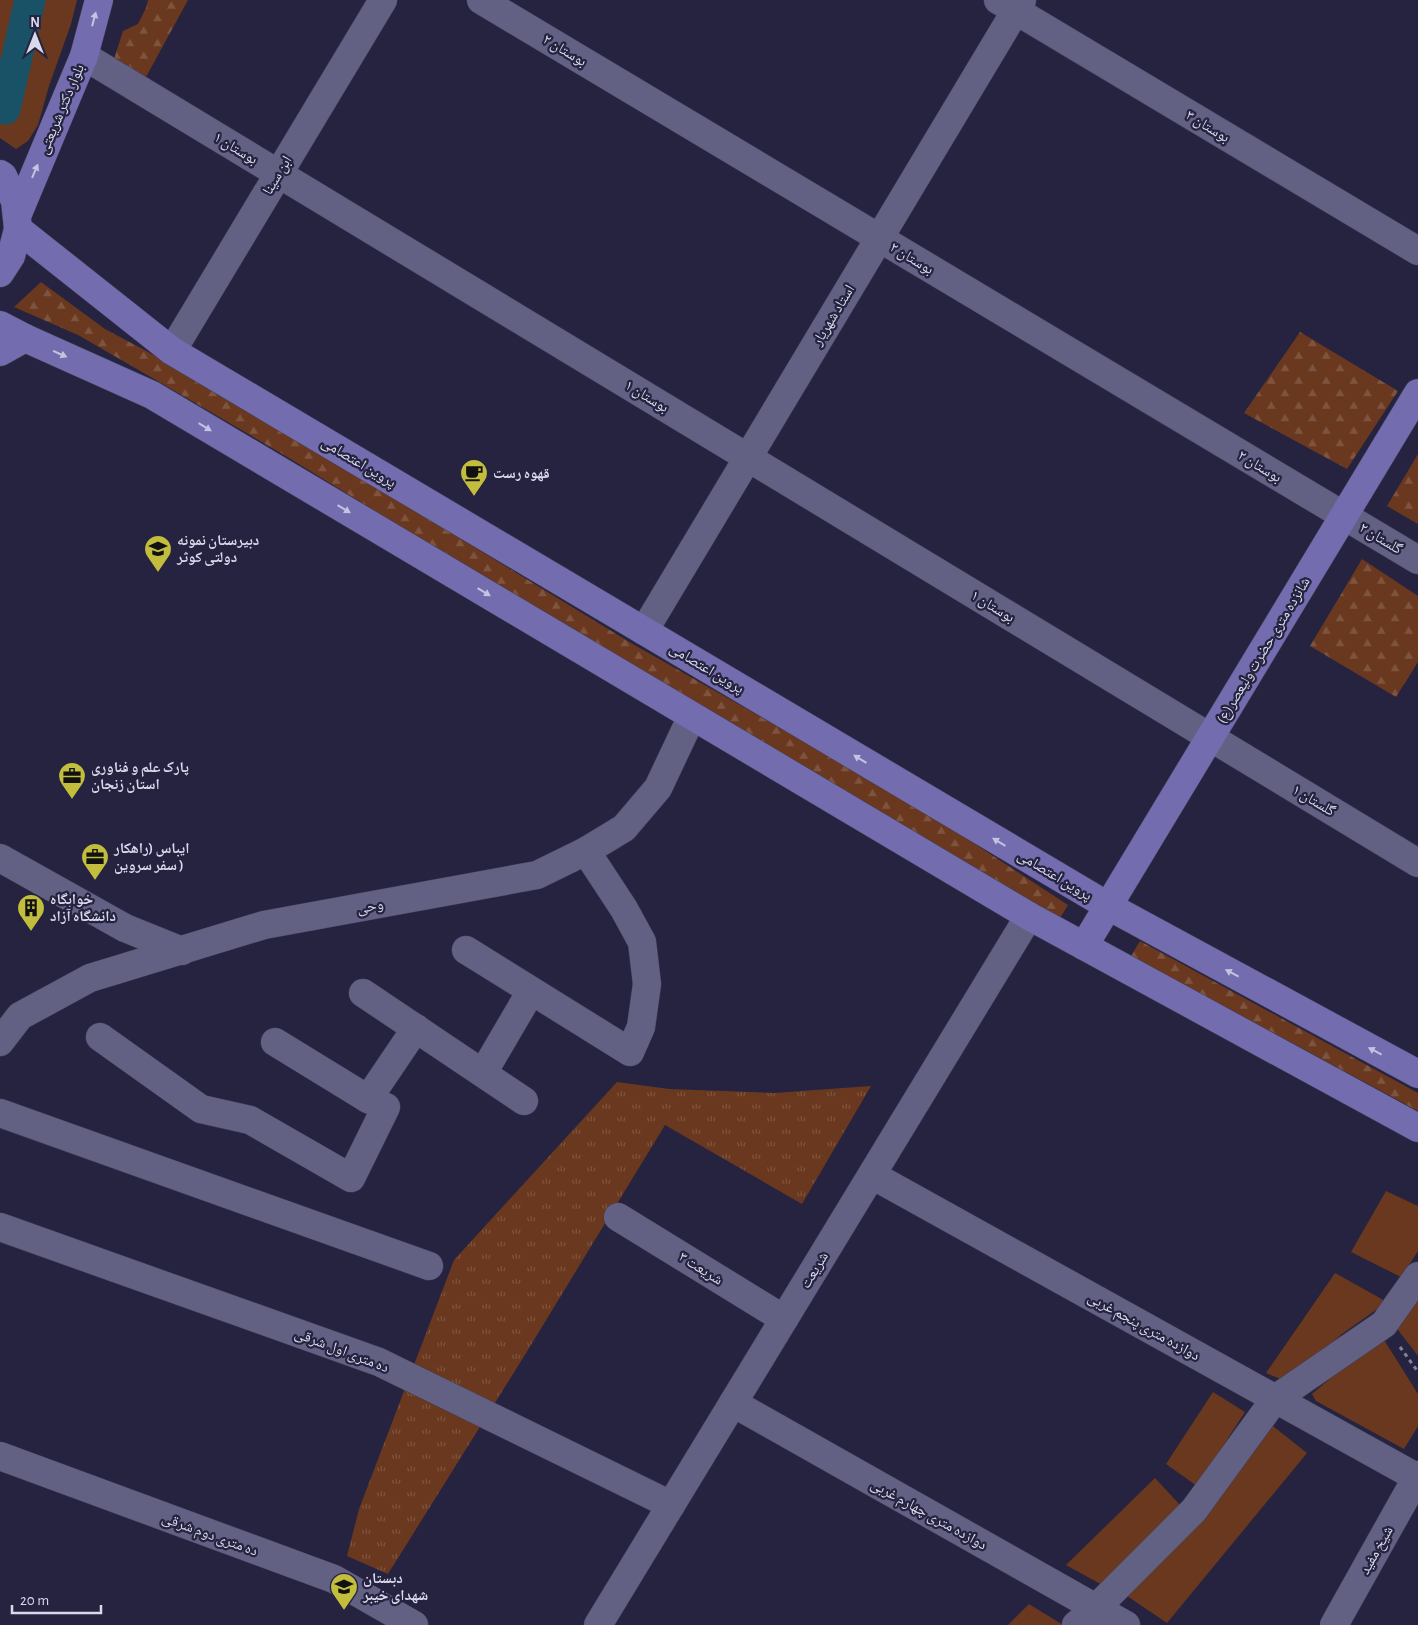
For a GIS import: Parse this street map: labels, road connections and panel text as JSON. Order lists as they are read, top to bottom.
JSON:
{
  "streets": {
    "main road": ["بلوار دکتر شریعتی", "پروین اعتصامی", "شانزده متری حضرت ولیعصر(ع)"],
    "street": [
      "بوستان ۲",
      "بوستان ۳",
      "بوستان ۱",
      "ابن سینا",
      "استاد شهریار",
      "گلستان ۲",
      "گلستان ۱",
      "وحی",
      "شریعت ۳",
      "شریعت",
      "دوازده متری پنجم غربی",
      "ده متری اول شرقی",
      "دوازده متری چهارم غربی",
      "ده متری دوم شرقی",
      "شیخ مفید"
    ]
  },
  "crossings": [
    ["بوستان ۲", "استاد شهریار"],
    ["بوستان ۲", "گلستان ۲"],
    ["بوستان ۲", "شانزده متری حضرت ولیعصر(ع)"],
    ["بلوار دکتر شریعتی", "بوستان ۱"],
    ["بلوار دکتر شریعتی", "پروین اعتصامی"],
    ["بوستان ۳", "استاد شهریار"],
    ["بوستان ۱", "ابن سینا"],
    ["بوستان ۱", "استاد شهریار"],
    ["بوستان ۱", "شانزده متری حضرت ولیعصر(ع)"],
    ["بوستان ۱", "گلستان ۱"],
    ["ابن سینا", "پروین اعتصامی"],
    ["استاد شهریار", "پروین اعتصامی"],
    ["پروین اعتصامی", "شانزده متری حضرت ولیعصر(ع)"],
    ["گلستان ۲", "شانزده متری حضرت ولیعصر(ع)"],
    ["شانزده متری حضرت ولیعصر(ع)", "گلستان ۱"],
    ["شریعت ۳", "شریعت"],
    ["شریعت", "دوازده متری پنجم غربی"],
    ["شریعت", "ده متری اول شرقی"],
    ["شریعت", "دوازده متری چهارم غربی"],
    ["دوازده متری پنجم غربی", "شیخ مفید"]
  ],
  "one_way": ["بلوار دکتر شریعتی"],
  "places": {
    "cafe": ["قهوه رست"],
    "school or university": ["دبیرستان نمونه دولتی کوثر", "دبستان شهدای خیبر"],
    "office": ["پارک علم و فناوری استان زنجان", "ایباس (راهکار سفر سروین )"],
    "building": ["خوابگاه دانشگاه آزاد"]
  },
  "scale_bar": "20 m",
  "north": "top"
}
